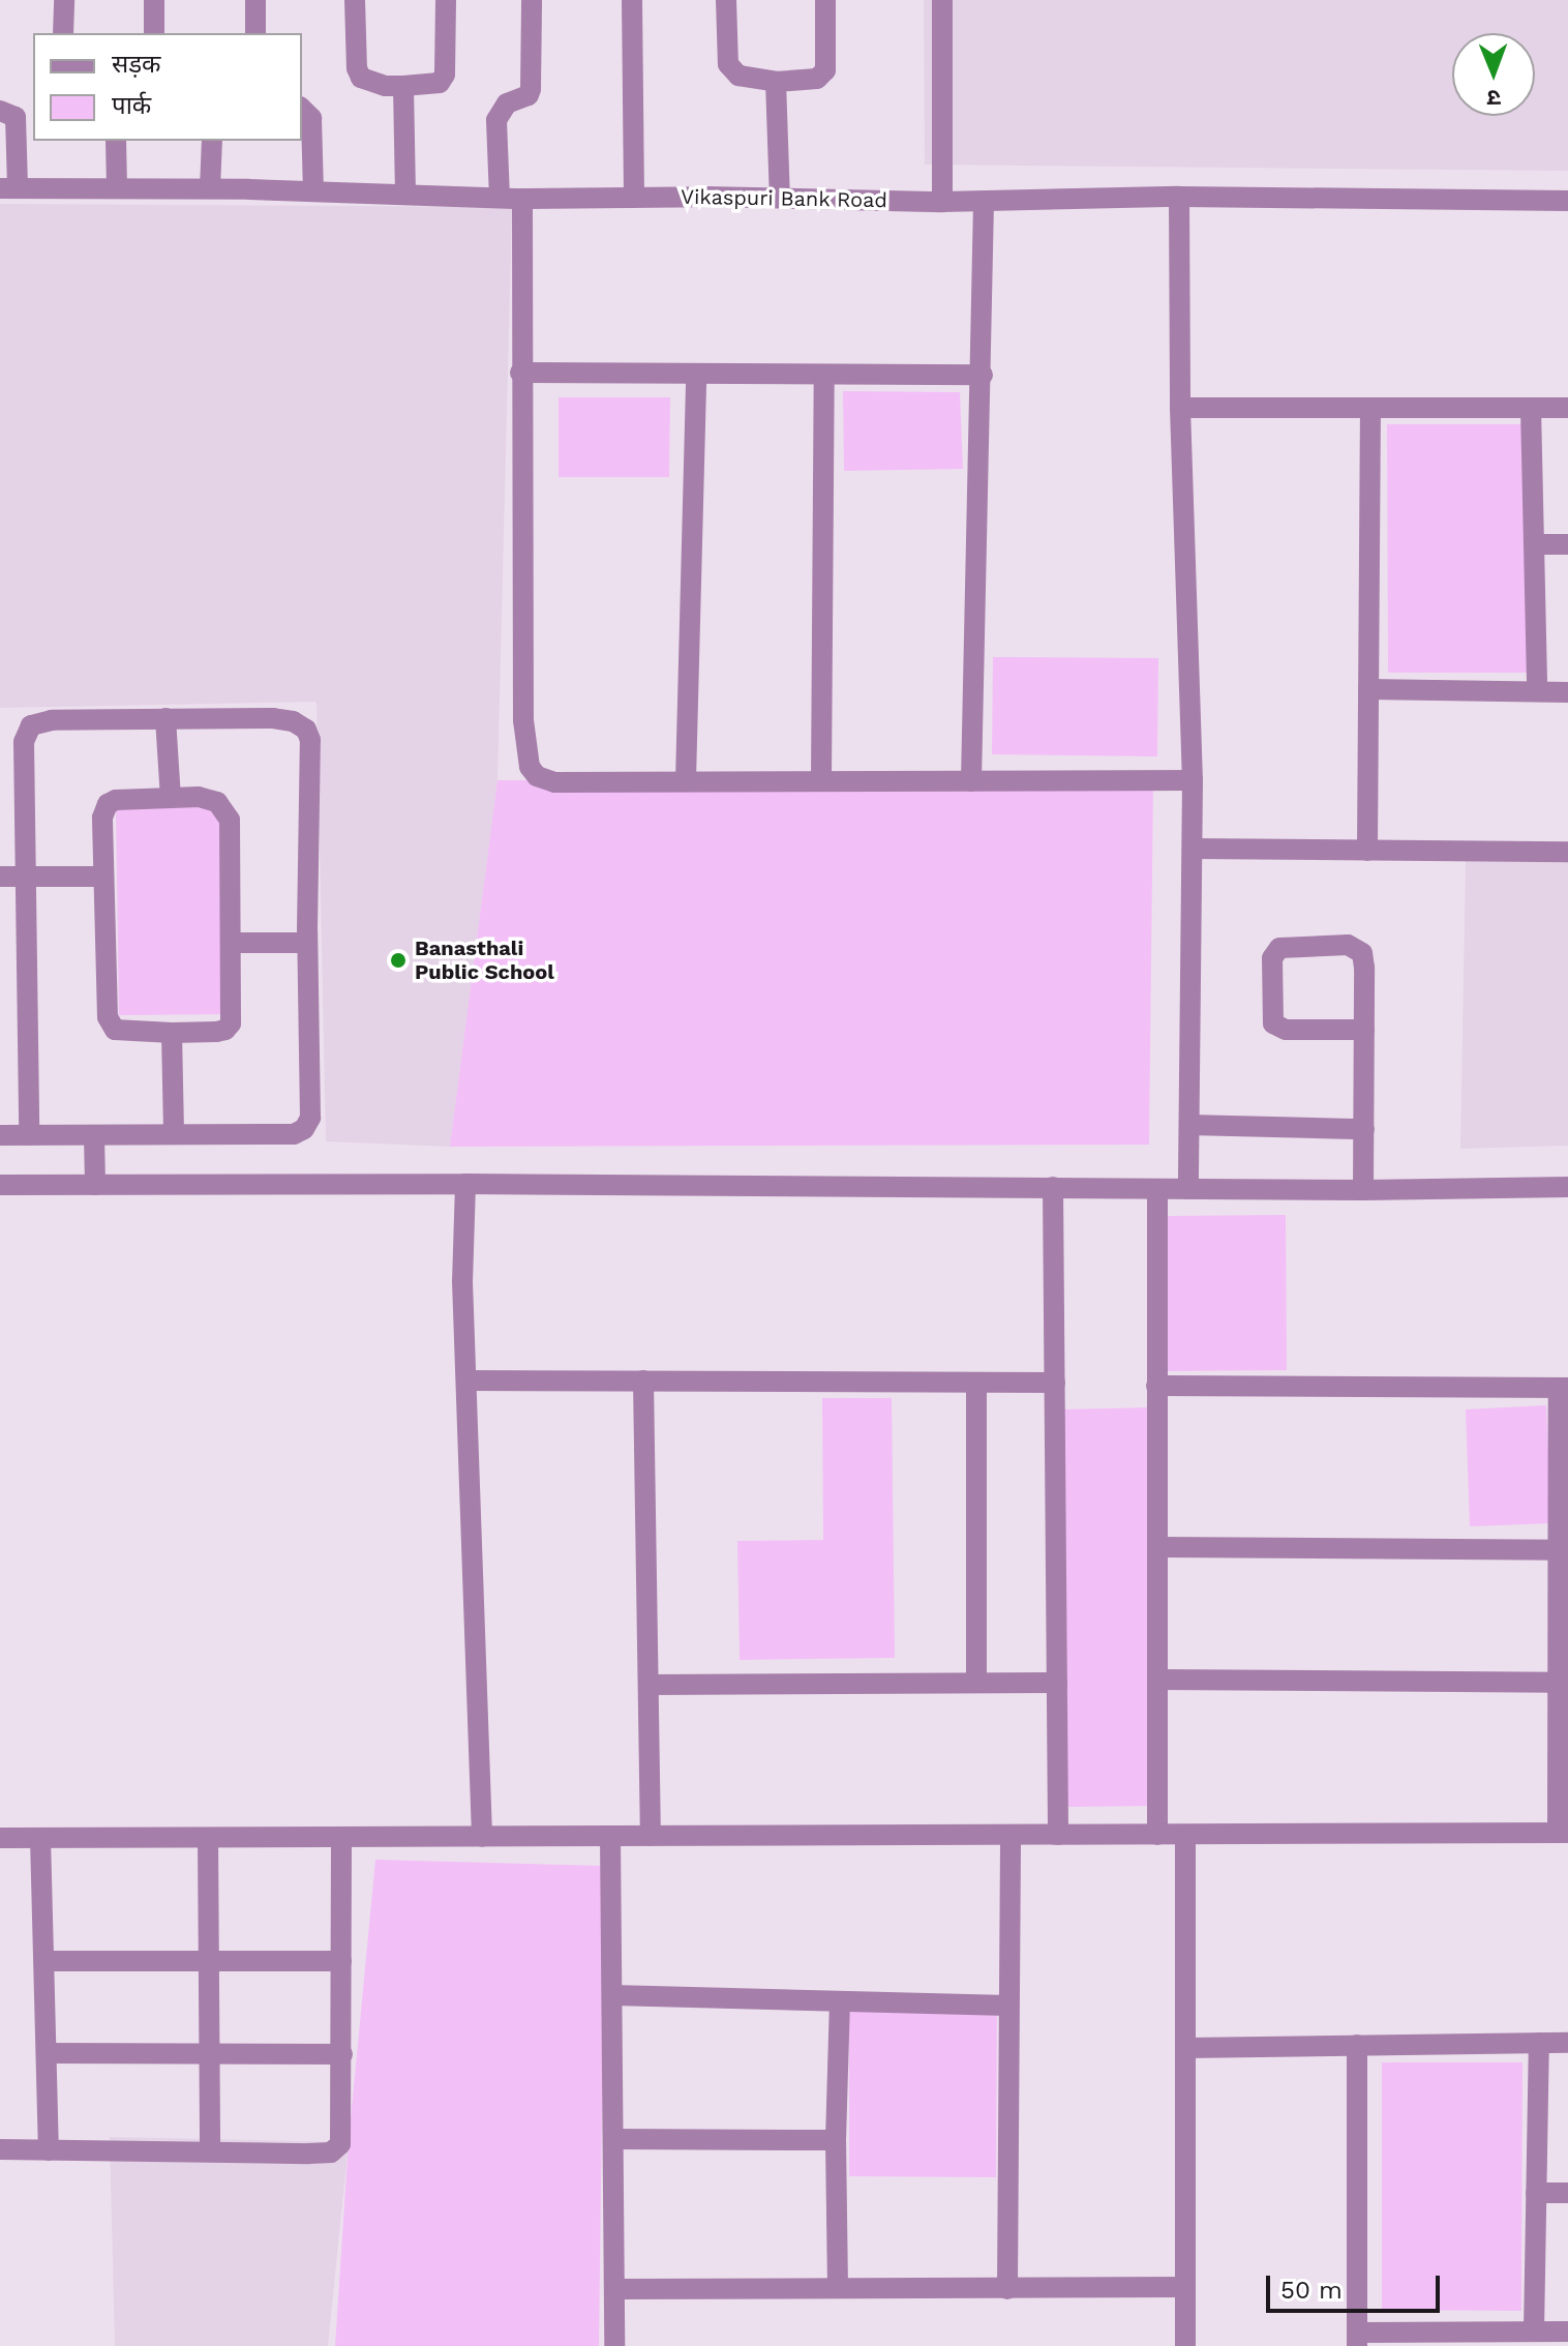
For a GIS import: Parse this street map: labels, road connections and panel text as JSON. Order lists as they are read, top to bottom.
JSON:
{
  "streets": {
    "street": ["Vikaspuri Bank Road"]
  },
  "places": ["Banasthali Public School"],
  "legend": ["सड़क", "पार्क"],
  "scale_bar": "50 m",
  "north": "bottom"
}
